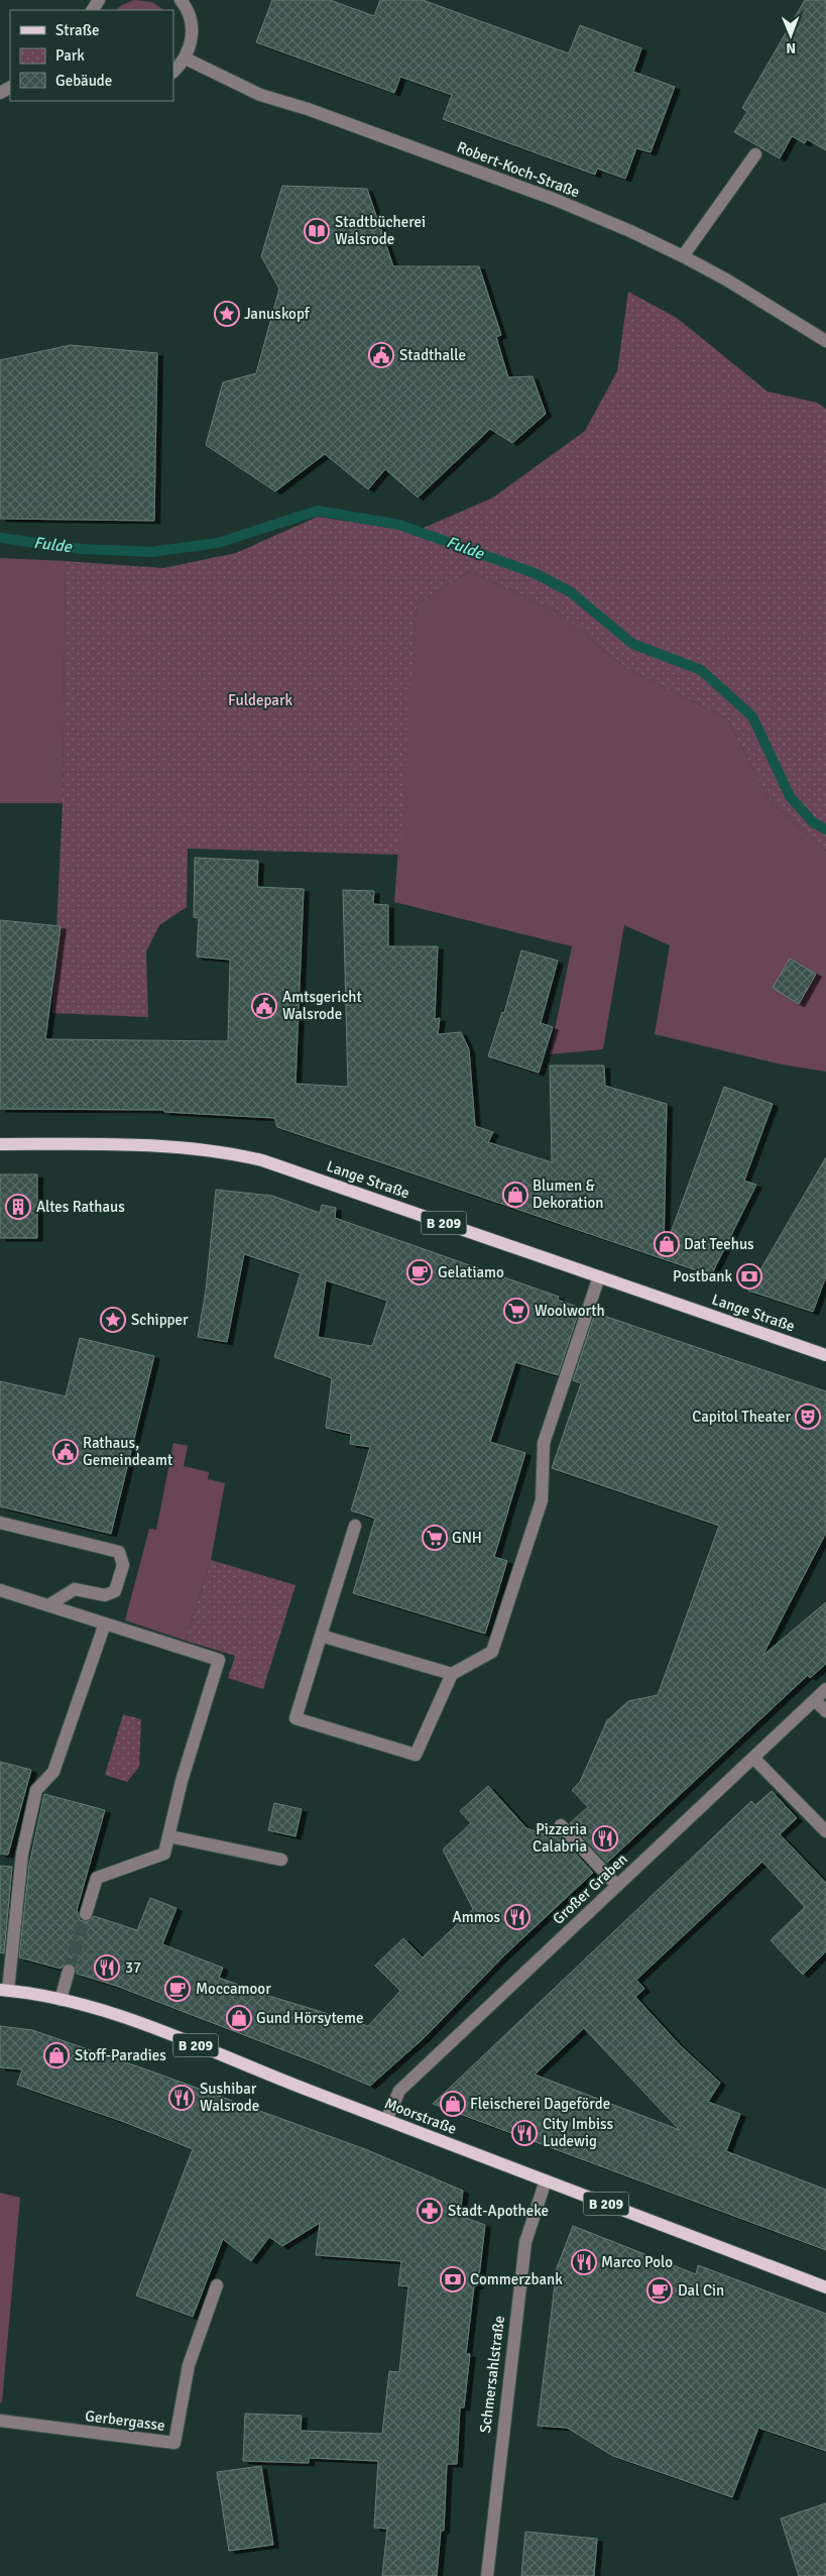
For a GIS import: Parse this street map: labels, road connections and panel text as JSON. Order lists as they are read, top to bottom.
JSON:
{
  "streets": {
    "main road": ["Lange Straße", "B 209", "Moorstraße"],
    "street": [
      "Robert-Koch-Straße",
      "Großer Graben",
      "Schmersahlstraße",
      "Gerbergasse"
    ]
  },
  "crossings": [
    ["Großer Graben", "Moorstraße"],
    ["Moorstraße", "Schmersahlstraße"]
  ],
  "water": ["Fulde"],
  "parks": ["Fuldepark"],
  "places": {
    "library": ["Stadtbücherei Walsrode"],
    "place": ["Januskopf", "Schipper"],
    "public building": ["Stadthalle", "Amtsgericht Walsrode", "Rathaus, Gemeindeamt"],
    "shop": [
      "Blumen & Dekoration",
      "Dat Teehus",
      "Gund Hörsyteme",
      "Stoff-Paradies",
      "Fleischerei Dageförde"
    ],
    "building": ["Altes Rathaus"],
    "cafe": ["Gelatiamo", "Moccamoor", "Dal Cin"],
    "bank": ["Postbank", "Commerzbank"],
    "supermarket": ["Woolworth", "GNH"],
    "theatre": ["Capitol Theater"],
    "restaurant": [
      "Pizzeria Calabria",
      "Ammos",
      "37",
      "Sushibar Walsrode",
      "City Imbiss Ludewig",
      "Marco Polo"
    ],
    "pharmacy": ["Stadt-Apotheke"]
  },
  "legend": ["Straße", "Park", "Gebäude"],
  "north": "bottom"
}
